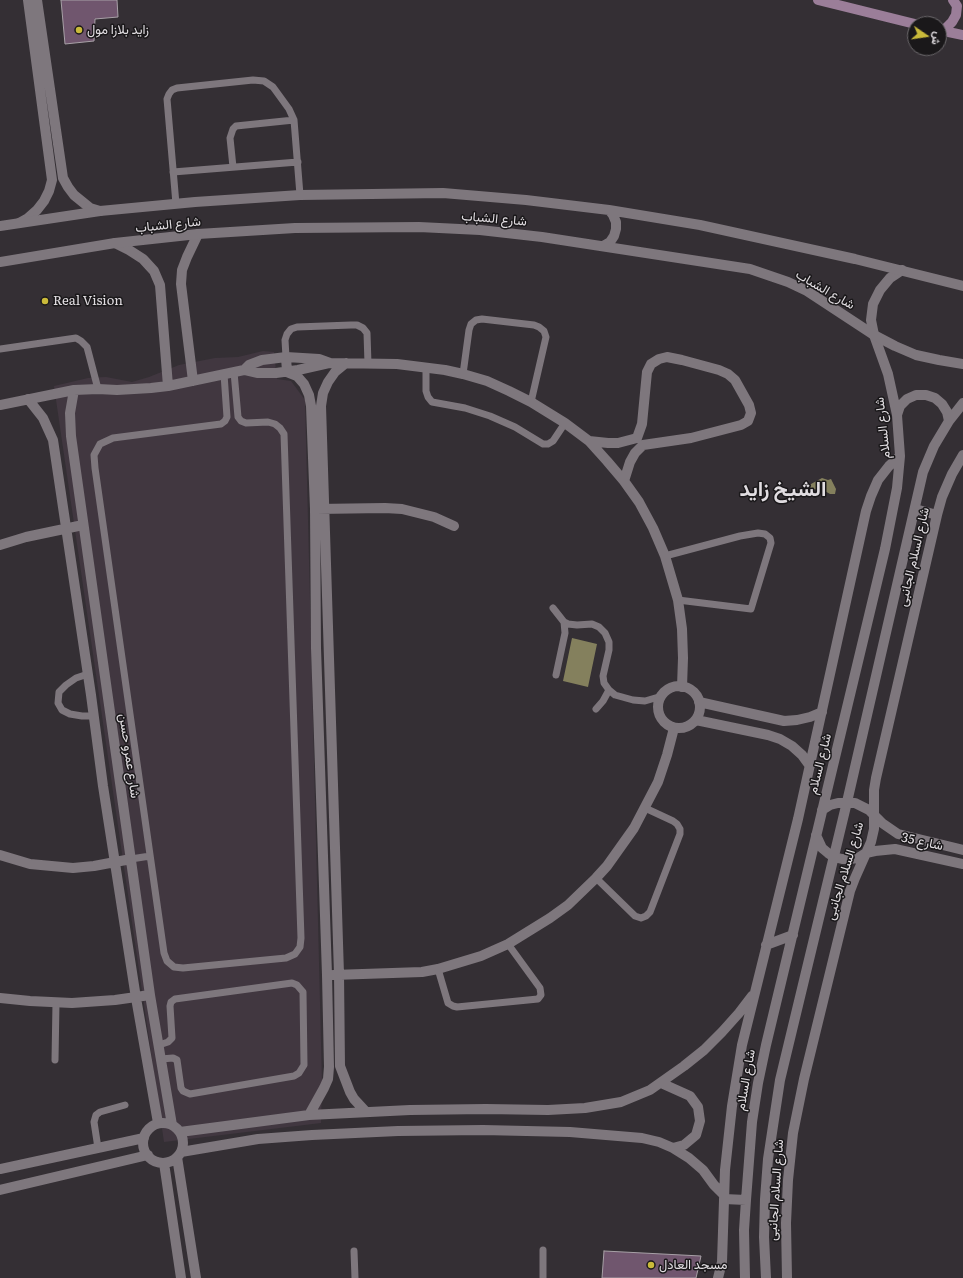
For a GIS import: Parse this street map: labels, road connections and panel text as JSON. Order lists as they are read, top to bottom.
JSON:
{
  "streets": {
    "street": [
      "شارع الشباب",
      "شارع السلام",
      "شارع السلام الجانبى",
      "شارع عمرو حسن",
      "شارع 35"
    ]
  },
  "crossings": [
    ["شارع الشباب", "شارع السلام"],
    ["شارع السلام الجانبى", "شارع 35"]
  ],
  "districts": ["الشيخ زايد"],
  "places": ["زايد بلازا مول", "Real Vision", "مسجد العادل"],
  "north": "right"
}
